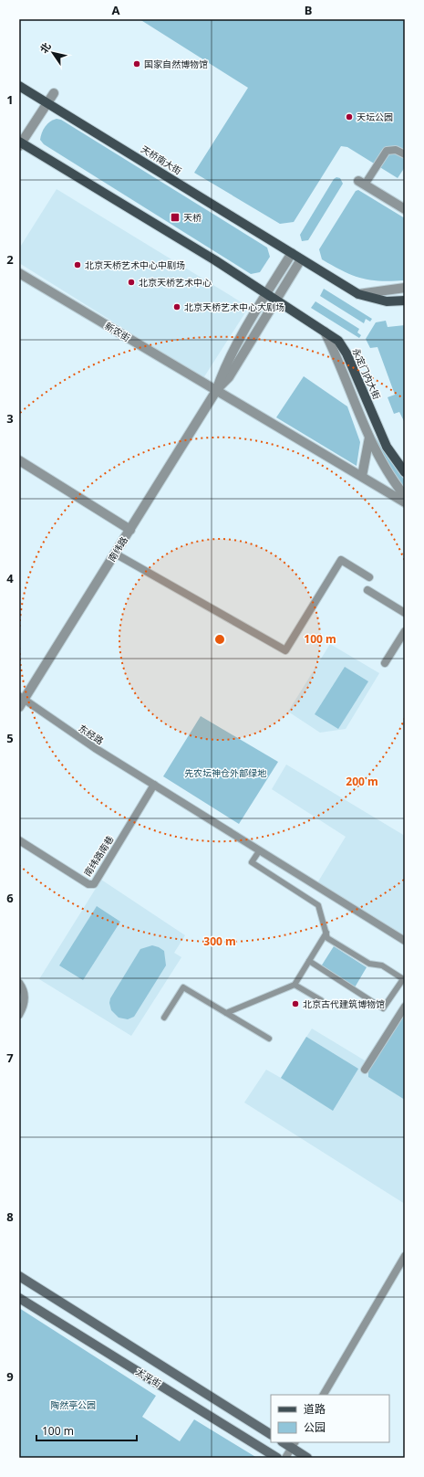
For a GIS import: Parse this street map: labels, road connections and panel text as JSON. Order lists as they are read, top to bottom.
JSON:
{
  "streets": {
    "main road": ["天桥南大街", "永定门内大街", "太平街"],
    "street": [
      "新农街",
      "南纬路",
      "东经路",
      "南纬路南巷"
    ]
  },
  "crossings": [
    ["天桥南大街", "南纬路"],
    ["新农街", "南纬路"],
    ["永定门内大街", "南纬路"],
    ["南纬路", "东经路"],
    ["东经路", "南纬路南巷"]
  ],
  "parks": ["先农坛神仓外部绿地", "陶然亭公园"],
  "places": {
    "other": [
      "国家自然博物馆",
      "天坛公园",
      "北京天桥艺术中心中剧场",
      "北京天桥艺术中心",
      "北京天桥艺术中心大剧场",
      "北京古代建筑博物馆"
    ],
    "transit": ["天桥"]
  },
  "legend": ["道路", "公园"],
  "scale_bar": "100 m",
  "north": "top left",
  "grid": {
    "columns": ["A", "B"],
    "rows": [
      "1",
      "2",
      "3",
      "4",
      "5",
      "6",
      "7",
      "8",
      "9"
    ]
  },
  "rings": ["100 m", "200 m", "300 m"]
}
